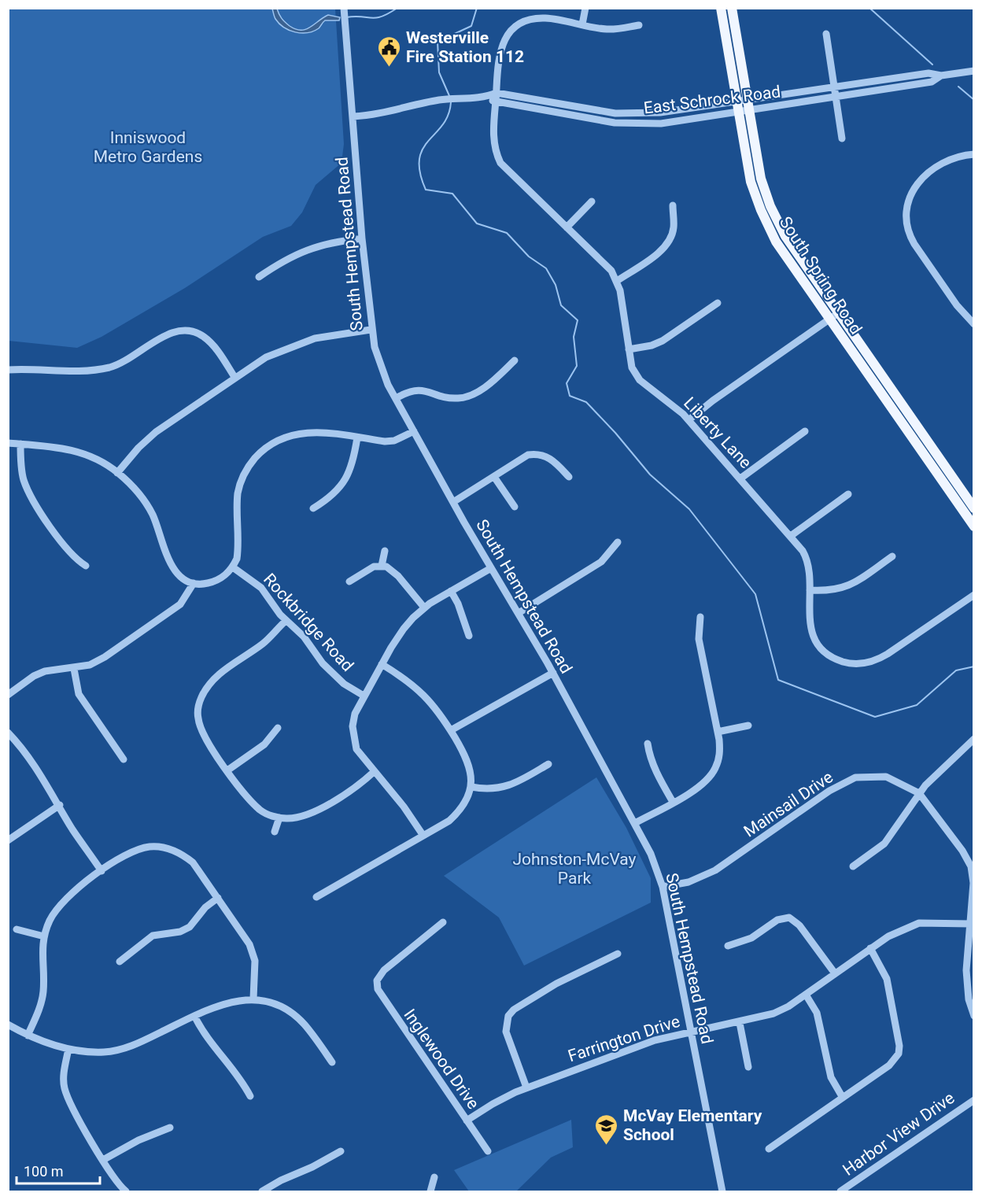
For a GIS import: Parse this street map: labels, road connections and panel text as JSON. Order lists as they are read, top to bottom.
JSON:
{
  "streets": {
    "main road": ["South Spring Road"],
    "street": [
      "East Schrock Road",
      "South Hempstead Road",
      "Liberty Lane",
      "Rockbridge Road",
      "Mainsail Drive",
      "Farrington Drive",
      "Inglewood Drive",
      "Harbor View Drive"
    ]
  },
  "crossings": [
    ["East Schrock Road", "South Spring Road"],
    ["East Schrock Road", "Liberty Lane"],
    ["South Hempstead Road", "Mainsail Drive"],
    ["South Hempstead Road", "Farrington Drive"],
    ["Mainsail Drive", "Farrington Drive"],
    ["Farrington Drive", "Inglewood Drive"]
  ],
  "parks": ["Inniswood Metro Gardens", "Johnston-McVay Park"],
  "places": {
    "public building": ["Westerville Fire Station 112"],
    "school or university": ["McVay Elementary School"]
  },
  "scale_bar": "100 m"
}
